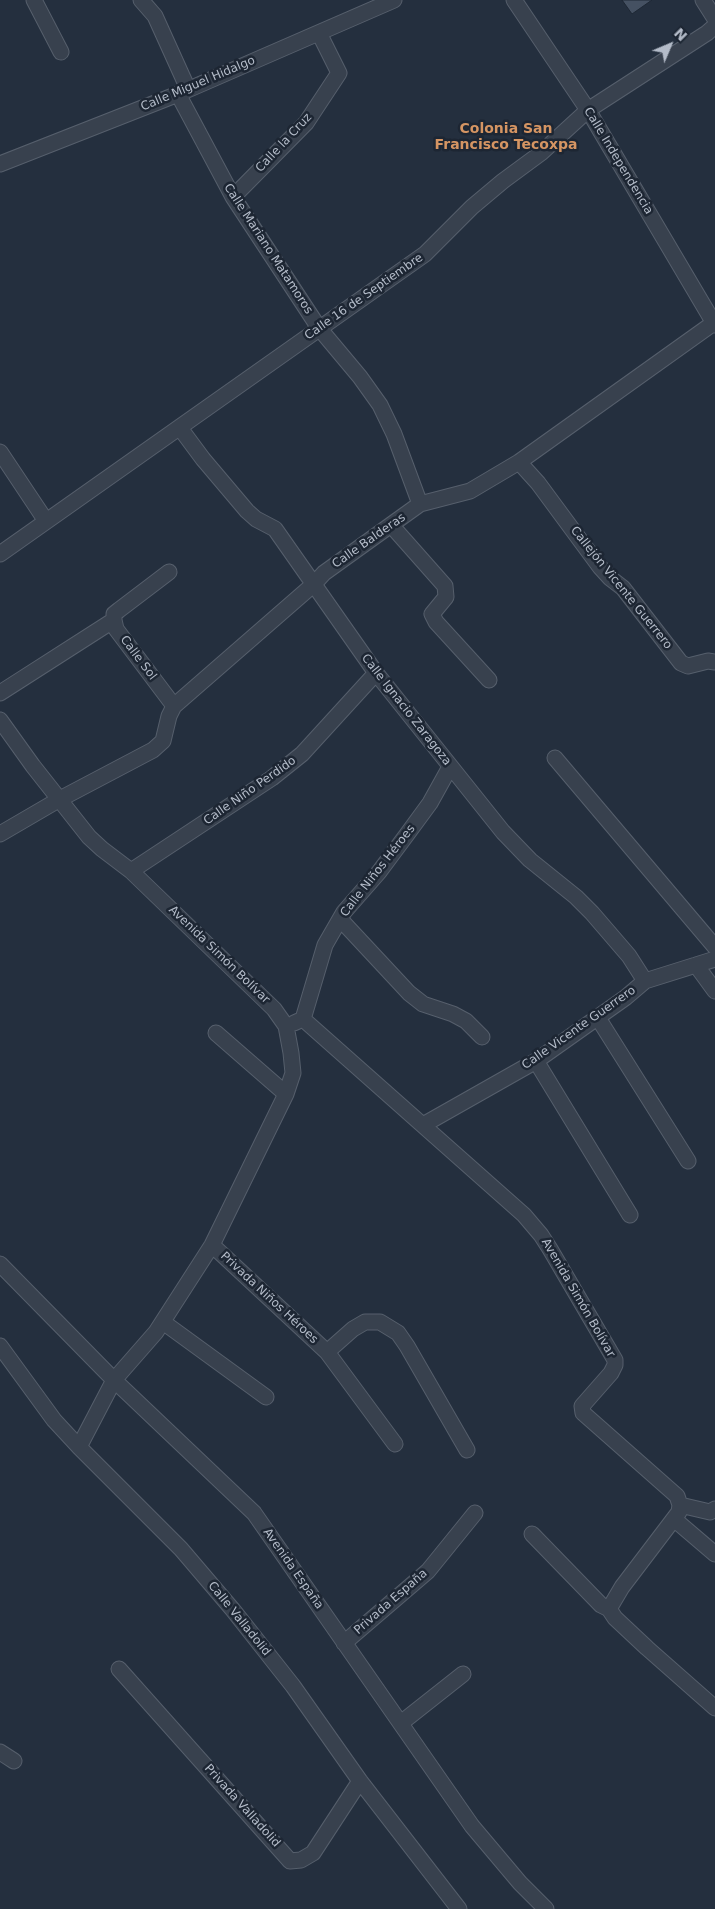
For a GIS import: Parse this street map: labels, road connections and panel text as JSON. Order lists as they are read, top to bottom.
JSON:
{
  "streets": {
    "street": [
      "Calle Miguel Hidalgo",
      "Calle la Cruz",
      "Calle Independencia",
      "Calle Mariano Matamoros",
      "Calle 16 de Septiembre",
      "Calle Balderas",
      "Callejón Vicente Guerrero",
      "Calle Sol",
      "Calle Ignacio Zaragoza",
      "Calle Niño Perdido",
      "Calle Niños Héroes",
      "Avenida Simón Bolívar",
      "Calle Vicente Guerrero",
      "Privada Niños Héroes",
      "Avenida España",
      "Privada España",
      "Calle Valladolid",
      "Privada Valladolid"
    ]
  },
  "crossings": [
    ["Calle Miguel Hidalgo", "Calle la Cruz"],
    ["Calle Miguel Hidalgo", "Calle Mariano Matamoros"],
    ["Calle la Cruz", "Calle Mariano Matamoros"],
    ["Calle Independencia", "Calle 16 de Septiembre"],
    ["Calle Independencia", "Calle Balderas"],
    ["Calle Mariano Matamoros", "Calle 16 de Septiembre"],
    ["Calle Mariano Matamoros", "Calle Balderas"],
    ["Calle 16 de Septiembre", "Calle Ignacio Zaragoza"],
    ["Calle Balderas", "Callejón Vicente Guerrero"],
    ["Calle Balderas", "Calle Sol"],
    ["Calle Balderas", "Calle Ignacio Zaragoza"],
    ["Calle Balderas", "Avenida Simón Bolívar"],
    ["Calle Ignacio Zaragoza", "Calle Niño Perdido"],
    ["Calle Ignacio Zaragoza", "Calle Niños Héroes"],
    ["Calle Ignacio Zaragoza", "Calle Vicente Guerrero"],
    ["Calle Niño Perdido", "Avenida Simón Bolívar"],
    ["Calle Niños Héroes", "Avenida Simón Bolívar"],
    ["Avenida Simón Bolívar", "Calle Vicente Guerrero"],
    ["Avenida Simón Bolívar", "Privada Niños Héroes"],
    ["Avenida Simón Bolívar", "Avenida España"],
    ["Avenida Simón Bolívar", "Calle Valladolid"],
    ["Avenida España", "Privada España"],
    ["Calle Valladolid", "Privada Valladolid"]
  ],
  "districts": ["Colonia San Francisco Tecoxpa"],
  "north": "top right"
}
